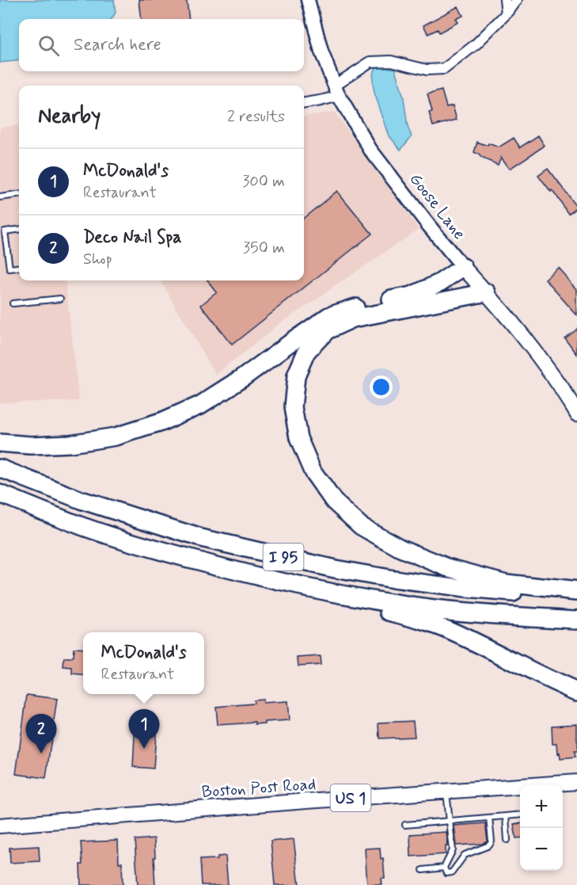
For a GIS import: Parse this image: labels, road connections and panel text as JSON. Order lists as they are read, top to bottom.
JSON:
{
  "streets": {
    "highway": ["I 95"],
    "main road": ["Goose Lane", "Boston Post Road", "US 1"]
  },
  "page": {
    "search": "Search here",
    "heading": ["Nearby", "2 results"],
    "list": [
      {
        "mark": "1",
        "name": "McDonald's",
        "note": "Restaurant",
        "value": "300 m"
      },
      {
        "mark": "2",
        "name": "Deco Nail Spa",
        "note": "Shop",
        "value": "350 m"
      }
    ],
    "popup": ["McDonald's", "Restaurant"],
    "pins": ["1", "2"],
    "map_buttons": ["+", "−"]
  }
}
